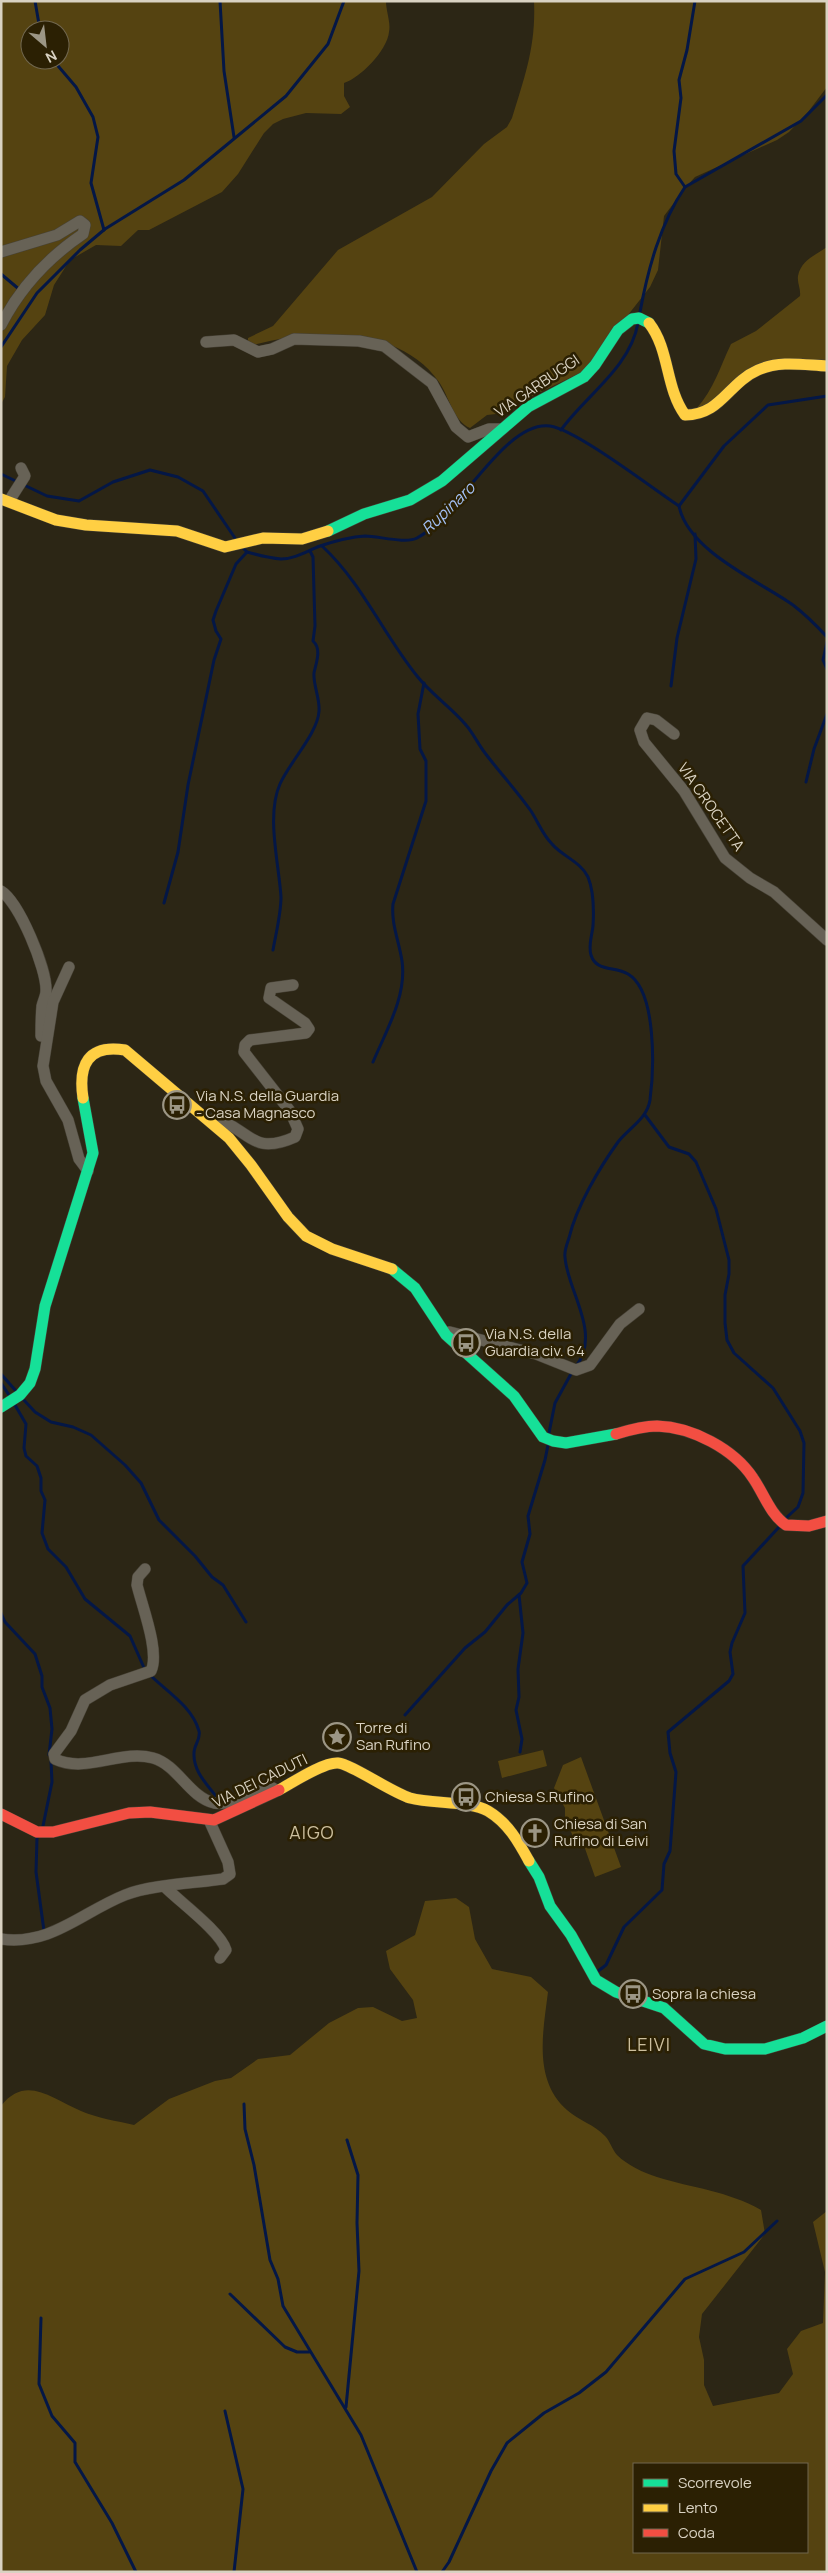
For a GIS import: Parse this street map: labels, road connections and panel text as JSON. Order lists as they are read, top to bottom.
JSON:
{
  "streets": {
    "street": ["VIA GARBUGGI", "VIA CROCETTA", "VIA DEI CADUTI"]
  },
  "districts": ["AIGO", "LEIVI"],
  "water": ["Rupinaro"],
  "places": {
    "bus stop": [
      "Via N.S. della Guardia - Casa Magnasco",
      "Via N.S. della Guardia civ. 64",
      "Chiesa S.Rufino",
      "Sopra la chiesa"
    ],
    "place": ["Torre di San Rufino"],
    "church": ["Chiesa di San Rufino di Leivi"]
  },
  "legend": ["Scorrevole", "Lento", "Coda"],
  "north": "bottom right"
}
